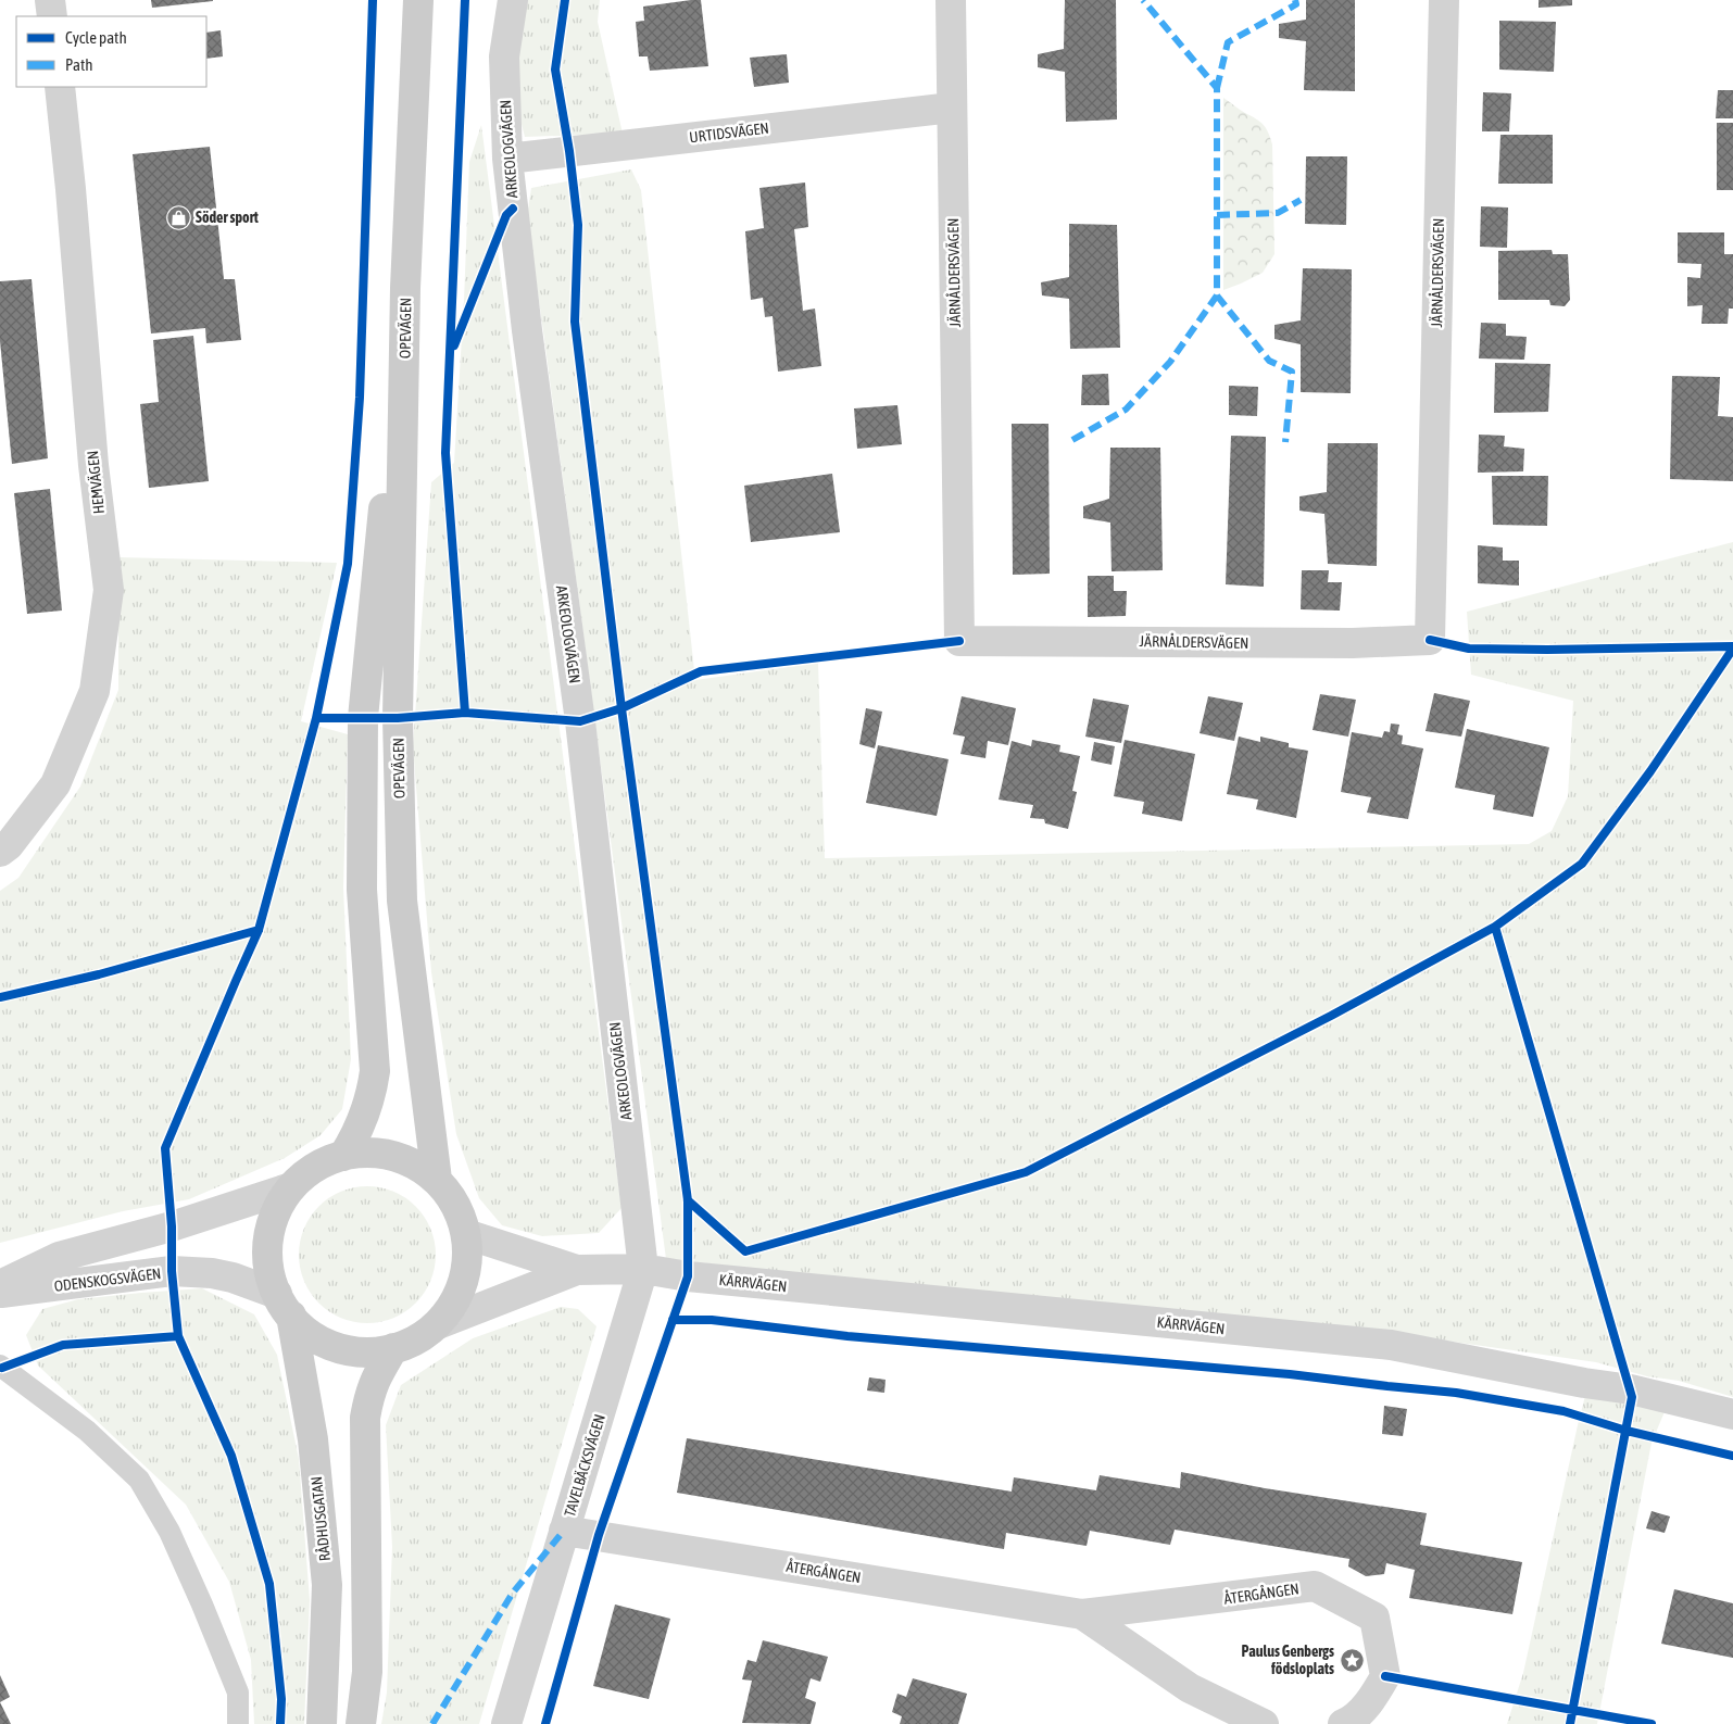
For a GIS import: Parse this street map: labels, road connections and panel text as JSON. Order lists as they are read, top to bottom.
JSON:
{
  "streets": {
    "main road": ["OPEVÄGEN", "RÅDHUSGATAN"],
    "street": [
      "URTIDSVÄGEN",
      "ARKEOLOGVÄGEN",
      "JÄRNÅLDERSVÄGEN",
      "HEMVÄGEN",
      "ODENSKOGSVÄGEN",
      "KÄRRVÄGEN",
      "TAVELBÄCKSVÄGEN",
      "ÅTERGÅNGEN"
    ]
  },
  "crossings": [
    ["URTIDSVÄGEN", "ARKEOLOGVÄGEN"],
    ["URTIDSVÄGEN", "JÄRNÅLDERSVÄGEN"],
    ["ARKEOLOGVÄGEN", "KÄRRVÄGEN"],
    ["ARKEOLOGVÄGEN", "TAVELBÄCKSVÄGEN"],
    ["OPEVÄGEN", "RÅDHUSGATAN"],
    ["ODENSKOGSVÄGEN", "RÅDHUSGATAN"],
    ["KÄRRVÄGEN", "TAVELBÄCKSVÄGEN"],
    ["TAVELBÄCKSVÄGEN", "ÅTERGÅNGEN"]
  ],
  "places": {
    "shop": ["Söder sport"],
    "place": ["Paulus Genbergs födsloplats"]
  },
  "legend": ["Cycle path", "Path"]
}
